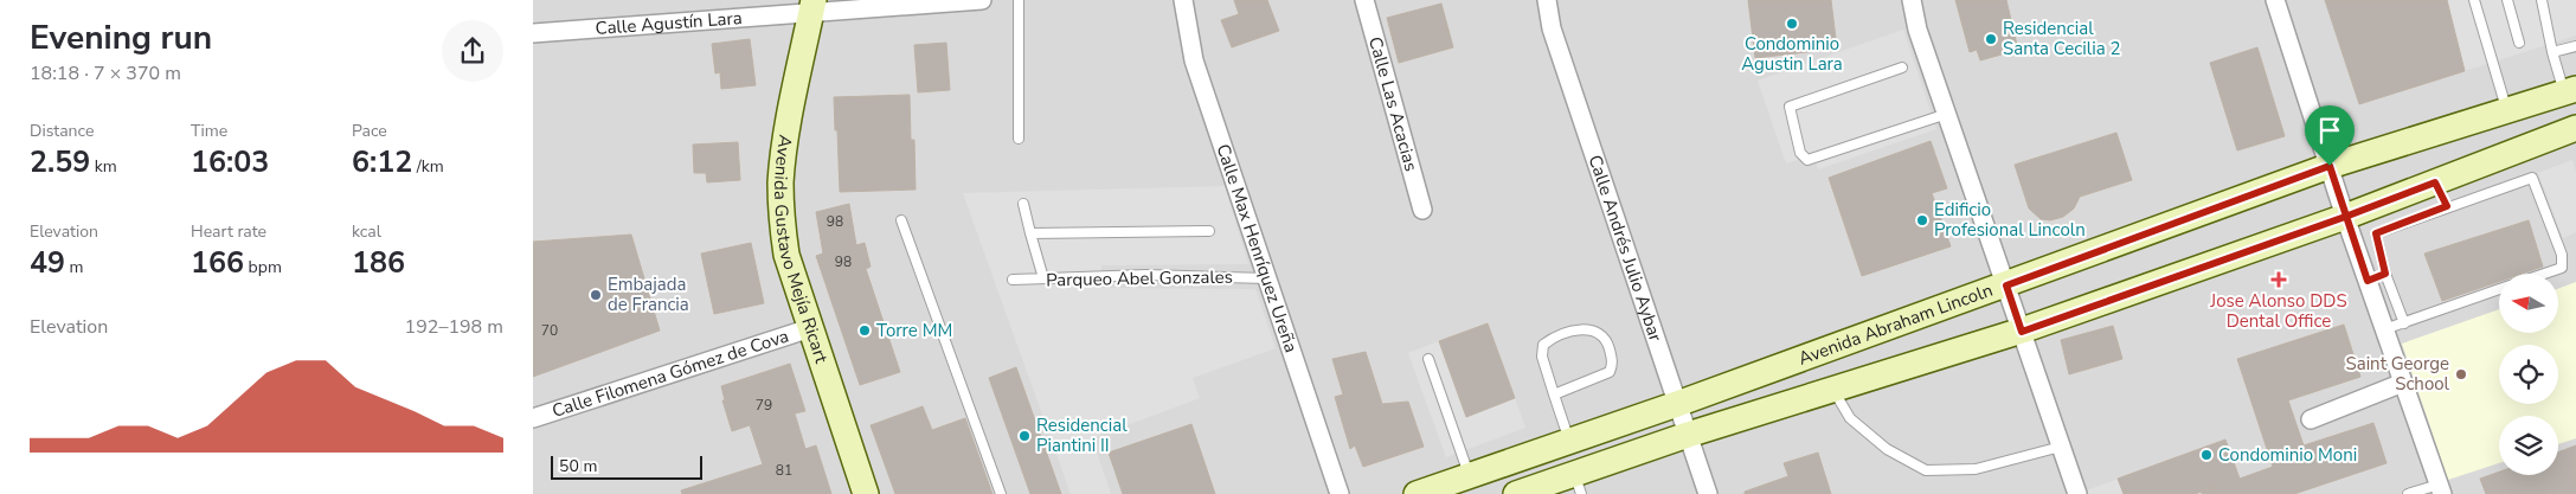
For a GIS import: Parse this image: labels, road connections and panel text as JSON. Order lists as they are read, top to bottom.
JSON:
{
  "streets": {
    "main road": ["Avenida Gustavo Mejía Ricart", "Avenida Abraham Lincoln"],
    "street": [
      "Calle Agustín Lara",
      "Calle Las Acacias",
      "Calle Max Henríquez Ureña",
      "Calle Andrés Julio Aybar",
      "Calle Filomena Gómez de Cova"
    ],
    "lane": ["Parqueo Abel Gonzales"]
  },
  "crossings": [
    ["Calle Agustín Lara", "Avenida Gustavo Mejía Ricart"],
    ["Calle Max Henríquez Ureña", "Parqueo Abel Gonzales"],
    ["Calle Andrés Julio Aybar", "Avenida Abraham Lincoln"],
    ["Avenida Gustavo Mejía Ricart", "Calle Filomena Gómez de Cova"]
  ],
  "places": {
    "other": [
      "Condominio Agustin Lara",
      "Residencial Santa Cecilia 2",
      "Edificio Profesional Lincoln",
      "Embajada de Francia",
      "Torre MM",
      "Saint George School",
      "Residencial Piantini II",
      "Condominio Moni"
    ],
    "health": ["Jose Alonso DDS Dental Office"]
  },
  "house_numbers": [
    "98",
    "98",
    "70",
    "79",
    "81"
  ],
  "scale_bar": "50 m",
  "north": "left",
  "page": {
    "heading": ["Evening run", "18:18 · 7 × 370 m"],
    "stats": [
      ["Distance", "2.59 km"],
      ["Time", "16:03"],
      ["Pace", "6:12 /km"],
      ["Elevation", "49 m"],
      ["Heart rate", "166 bpm"],
      ["kcal", "186"]
    ],
    "chart": ["Elevation", "192–198 m"],
    "scale": "50 m"
  }
}
